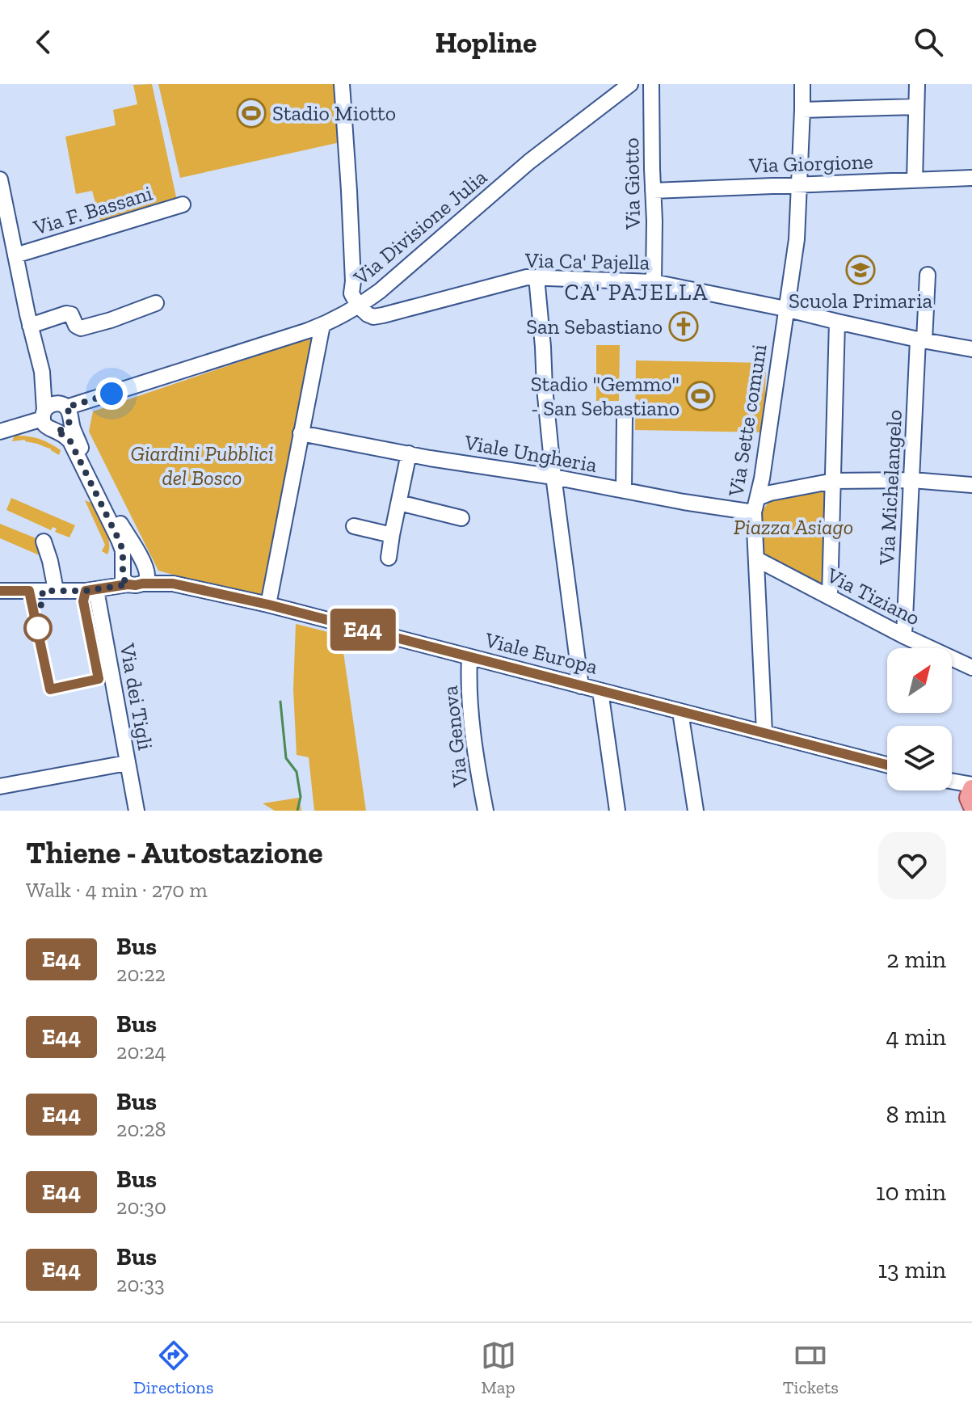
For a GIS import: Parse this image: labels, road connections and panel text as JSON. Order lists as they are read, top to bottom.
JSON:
{
  "streets": {
    "street": [
      "Via Giorgione",
      "Via Giotto",
      "Via F. Bassani",
      "Via Divisione Julia",
      "Via Ca' Pajella",
      "Via Sette comuni",
      "Viale Ungheria",
      "Via Michelangelo",
      "Via Tiziano",
      "Viale Europa",
      "Via dei Tigli",
      "Via Genova"
    ]
  },
  "crossings": [
    ["Via Giorgione", "Via Giotto"],
    ["Via Giorgione", "Via Sette comuni"],
    ["Via Giotto", "Via Ca' Pajella"],
    ["Via Divisione Julia", "Via Ca' Pajella"],
    ["Via Ca' Pajella", "Via Sette comuni"],
    ["Via Ca' Pajella", "Via Michelangelo"],
    ["Via Sette comuni", "Viale Ungheria"],
    ["Via Sette comuni", "Via Tiziano"],
    ["Via Sette comuni", "Viale Europa"],
    ["Via Michelangelo", "Via Tiziano"],
    ["Viale Europa", "Via dei Tigli"],
    ["Viale Europa", "Via Genova"]
  ],
  "districts": ["CA' PAJELLA"],
  "parks": ["Giardini Pubblici del Bosco", "Piazza Asiago"],
  "places": {
    "sports": ["Stadio Miotto", "Stadio \"Gemmo\" - San Sebastiano"],
    "school or university": ["Scuola Primaria"],
    "church": ["San Sebastiano"]
  },
  "lines": ["bus line E44"],
  "north": "top right",
  "page": {
    "header": "Hopline",
    "on_map": "E44",
    "heading": ["Thiene - Autostazione", "Walk · 4 min · 270 m"],
    "list": [
      {
        "mark": "E44",
        "name": "Bus",
        "note": "20:22",
        "value": "2 min"
      },
      {
        "mark": "E44",
        "name": "Bus",
        "note": "20:24",
        "value": "4 min"
      },
      {
        "mark": "E44",
        "name": "Bus",
        "note": "20:28",
        "value": "8 min"
      },
      {
        "mark": "E44",
        "name": "Bus",
        "note": "20:30",
        "value": "10 min"
      },
      {
        "mark": "E44",
        "name": "Bus",
        "note": "20:33",
        "value": "13 min"
      }
    ],
    "tabs": ["Directions", "Map", "Tickets"]
  }
}
